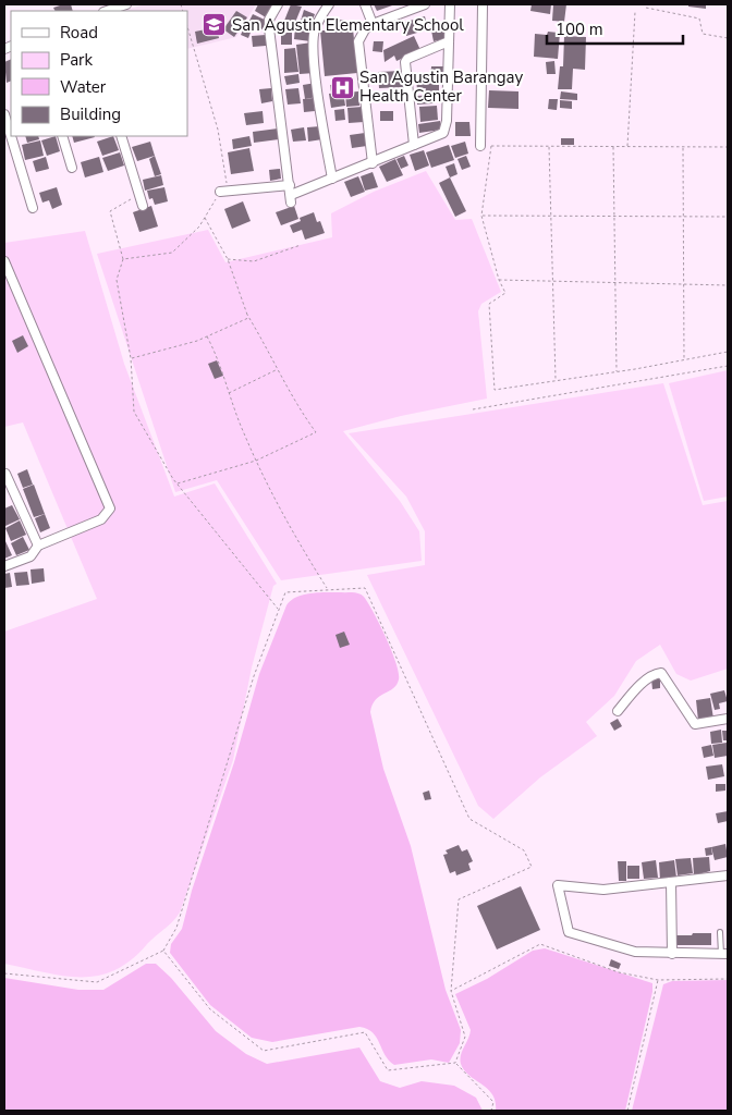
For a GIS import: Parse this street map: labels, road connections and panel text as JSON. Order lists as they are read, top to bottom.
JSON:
{
  "places": {
    "school or university": ["San Agustin Elementary School"],
    "hospital": ["San Agustin Barangay Health Center"]
  },
  "legend": [
    "Road",
    "Park",
    "Water",
    "Building"
  ],
  "scale_bar": "100 m"
}
